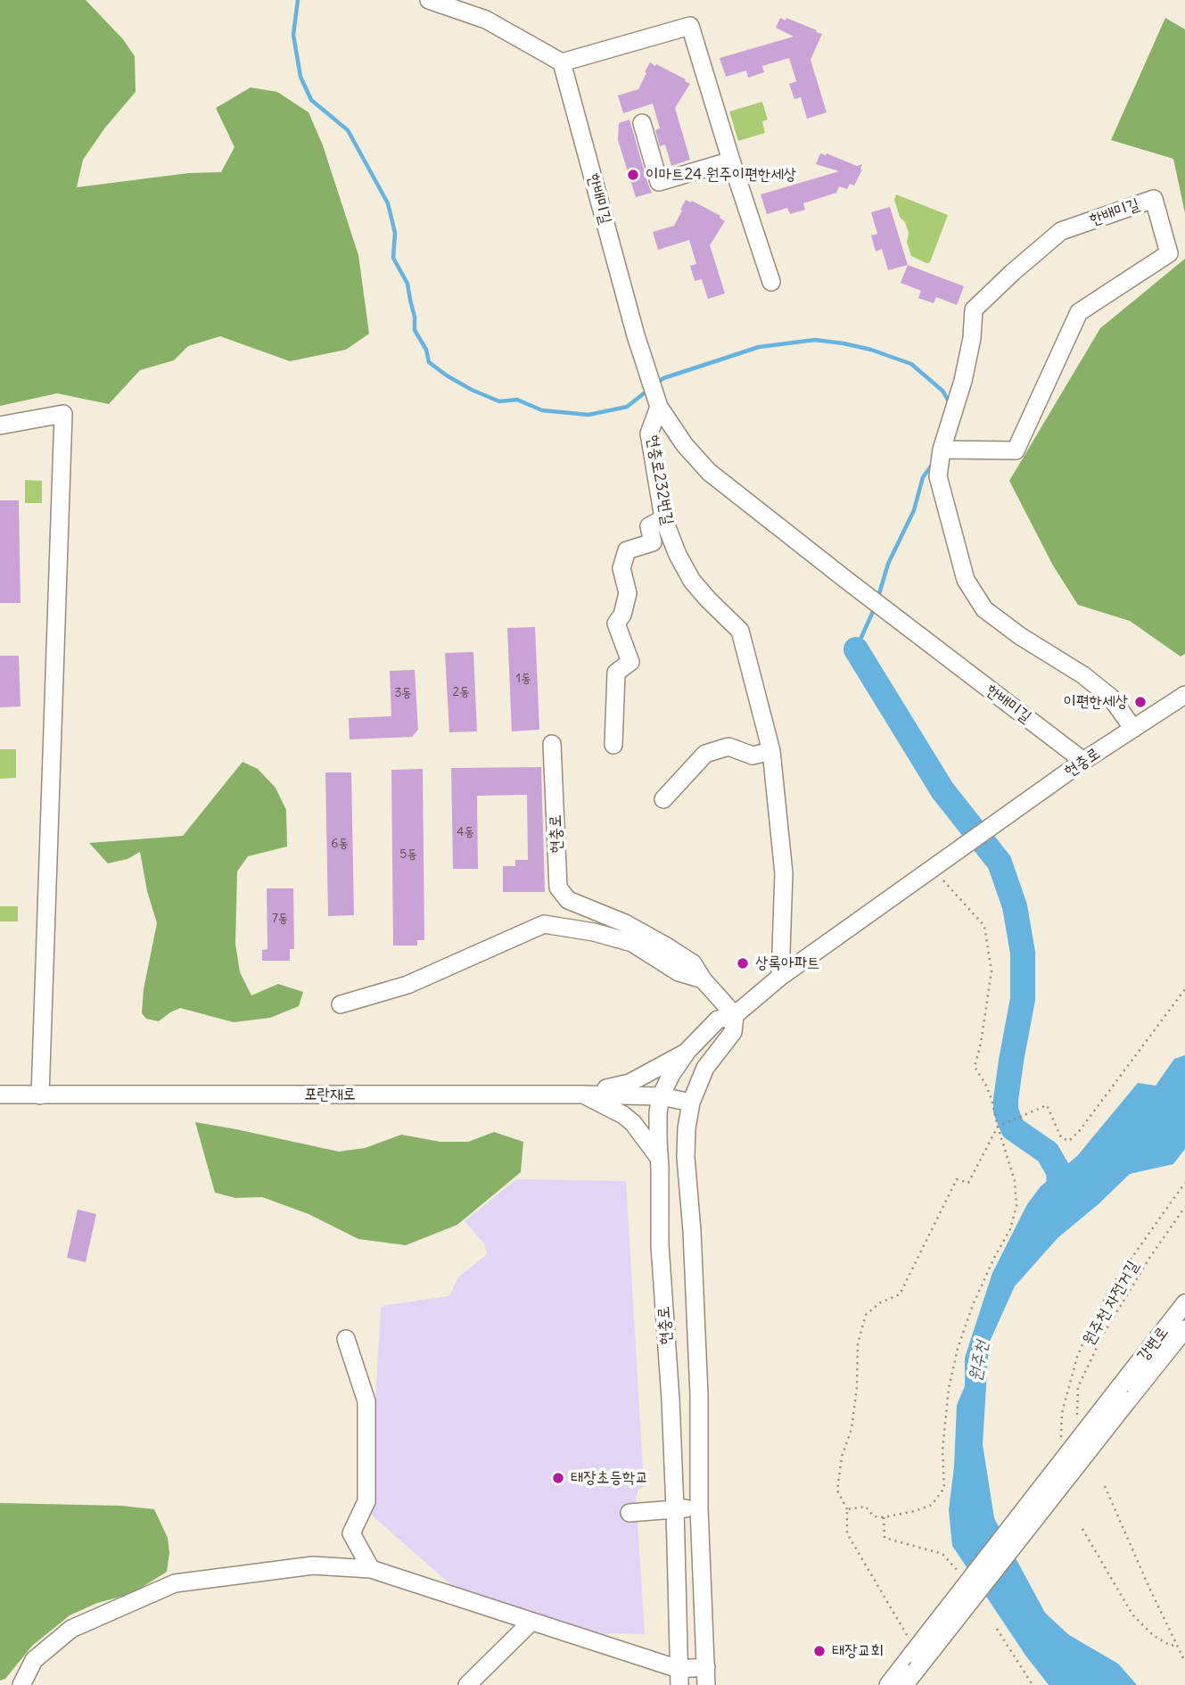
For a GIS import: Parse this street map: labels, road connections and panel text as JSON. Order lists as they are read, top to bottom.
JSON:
{
  "streets": {
    "street": [
      "한배미길",
      "현충로232번길",
      "현충로",
      "포란재로",
      "강변로"
    ],
    "path": ["원주천 자전거길"]
  },
  "crossings": [
    ["한배미길", "현충로232번길"],
    ["한배미길", "현충로"],
    ["현충로232번길", "현충로"],
    ["현충로", "포란재로"]
  ],
  "water": ["원주천"],
  "places": [
    "이마트24 원주이편한세상",
    "이편한세상",
    "상록아파트",
    "태장초등학교",
    "태장교회"
  ],
  "house_numbers": [
    "1동",
    "2동",
    "3동",
    "4동",
    "6동",
    "5동",
    "7동"
  ]
}
